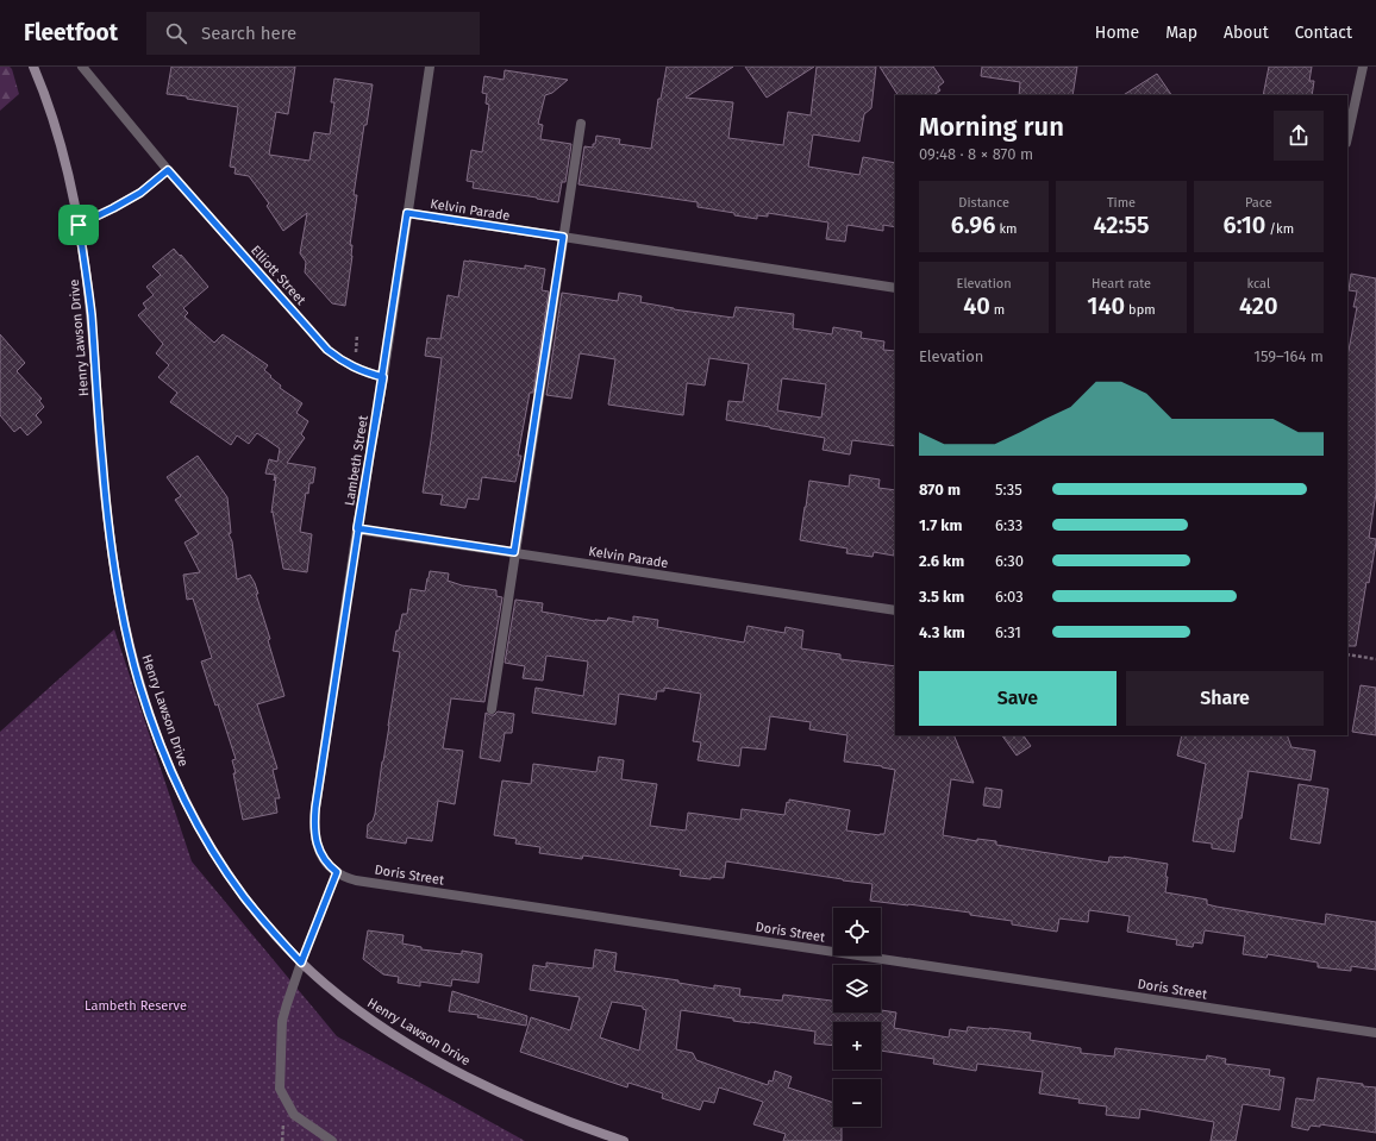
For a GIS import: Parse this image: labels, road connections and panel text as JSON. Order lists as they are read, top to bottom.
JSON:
{
  "streets": {
    "main road": ["Henry Lawson Drive"],
    "street": [
      "Kelvin Parade",
      "Elliott Street",
      "Lambeth Street",
      "Doris Street"
    ]
  },
  "crossings": [
    ["Kelvin Parade", "Lambeth Street"],
    ["Elliott Street", "Lambeth Street"],
    ["Lambeth Street", "Doris Street"]
  ],
  "parks": ["Lambeth Reserve"],
  "page": {
    "header": "Fleetfoot",
    "search": "Search here",
    "nav": [
      "Home",
      "Map",
      "About",
      "Contact"
    ],
    "heading": ["Morning run", "09:48 · 8 × 870 m"],
    "stats": [
      ["Distance", "6.96 km"],
      ["Time", "42:55"],
      ["Pace", "6:10 /km"],
      ["Elevation", "40 m"],
      ["Heart rate", "140 bpm"],
      ["kcal", "420"]
    ],
    "chart": ["Elevation", "159–164 m"],
    "list": [
      {
        "name": "870 m",
        "note": "5:35"
      },
      {
        "name": "1.7 km",
        "note": "6:33"
      },
      {
        "name": "2.6 km",
        "note": "6:30"
      },
      {
        "name": "3.5 km",
        "note": "6:03"
      },
      {
        "name": "4.3 km",
        "note": "6:31"
      }
    ],
    "buttons": ["Save", "Share"],
    "map_buttons": ["+", "−"]
  }
}
